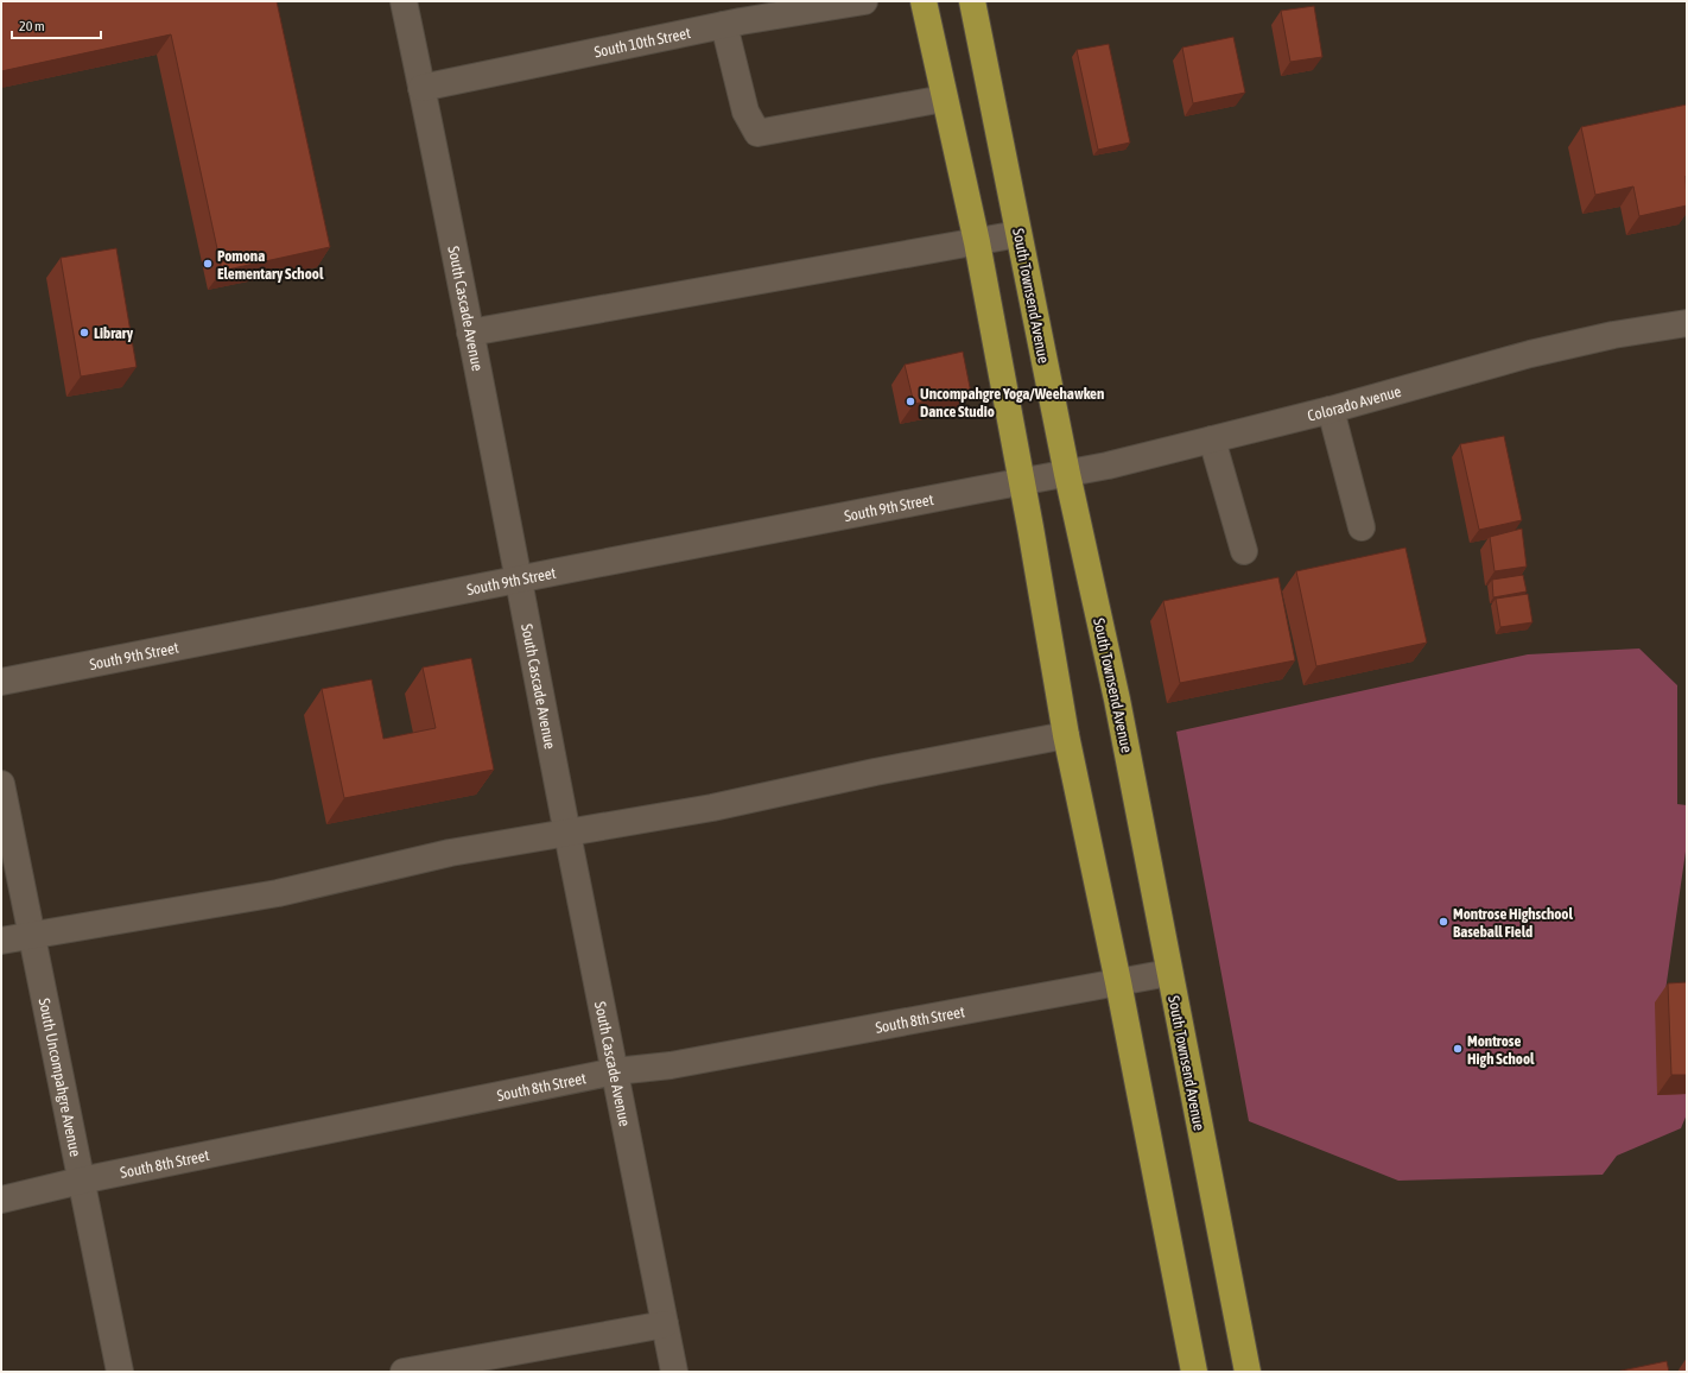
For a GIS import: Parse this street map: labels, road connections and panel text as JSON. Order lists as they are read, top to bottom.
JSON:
{
  "streets": {
    "highway": ["South Townsend Avenue"],
    "street": [
      "South 10th Street",
      "South Cascade Avenue",
      "Colorado Avenue",
      "South 9th Street",
      "South 8th Street",
      "South Uncompahgre Avenue"
    ]
  },
  "crossings": [
    ["South 10th Street", "South Cascade Avenue"],
    ["South Townsend Avenue", "Colorado Avenue"],
    ["South Townsend Avenue", "South 8th Street"],
    ["South Cascade Avenue", "South 9th Street"],
    ["South Cascade Avenue", "South 8th Street"],
    ["Colorado Avenue", "South 9th Street"],
    ["South 8th Street", "South Uncompahgre Avenue"]
  ],
  "places": [
    "Pomona Elementary School",
    "Library",
    "Uncompahgre Yoga/Weehawken Dance Studio",
    "Montrose Highschool Baseball Field",
    "Montrose High School"
  ],
  "scale_bar": "20 m"
}
